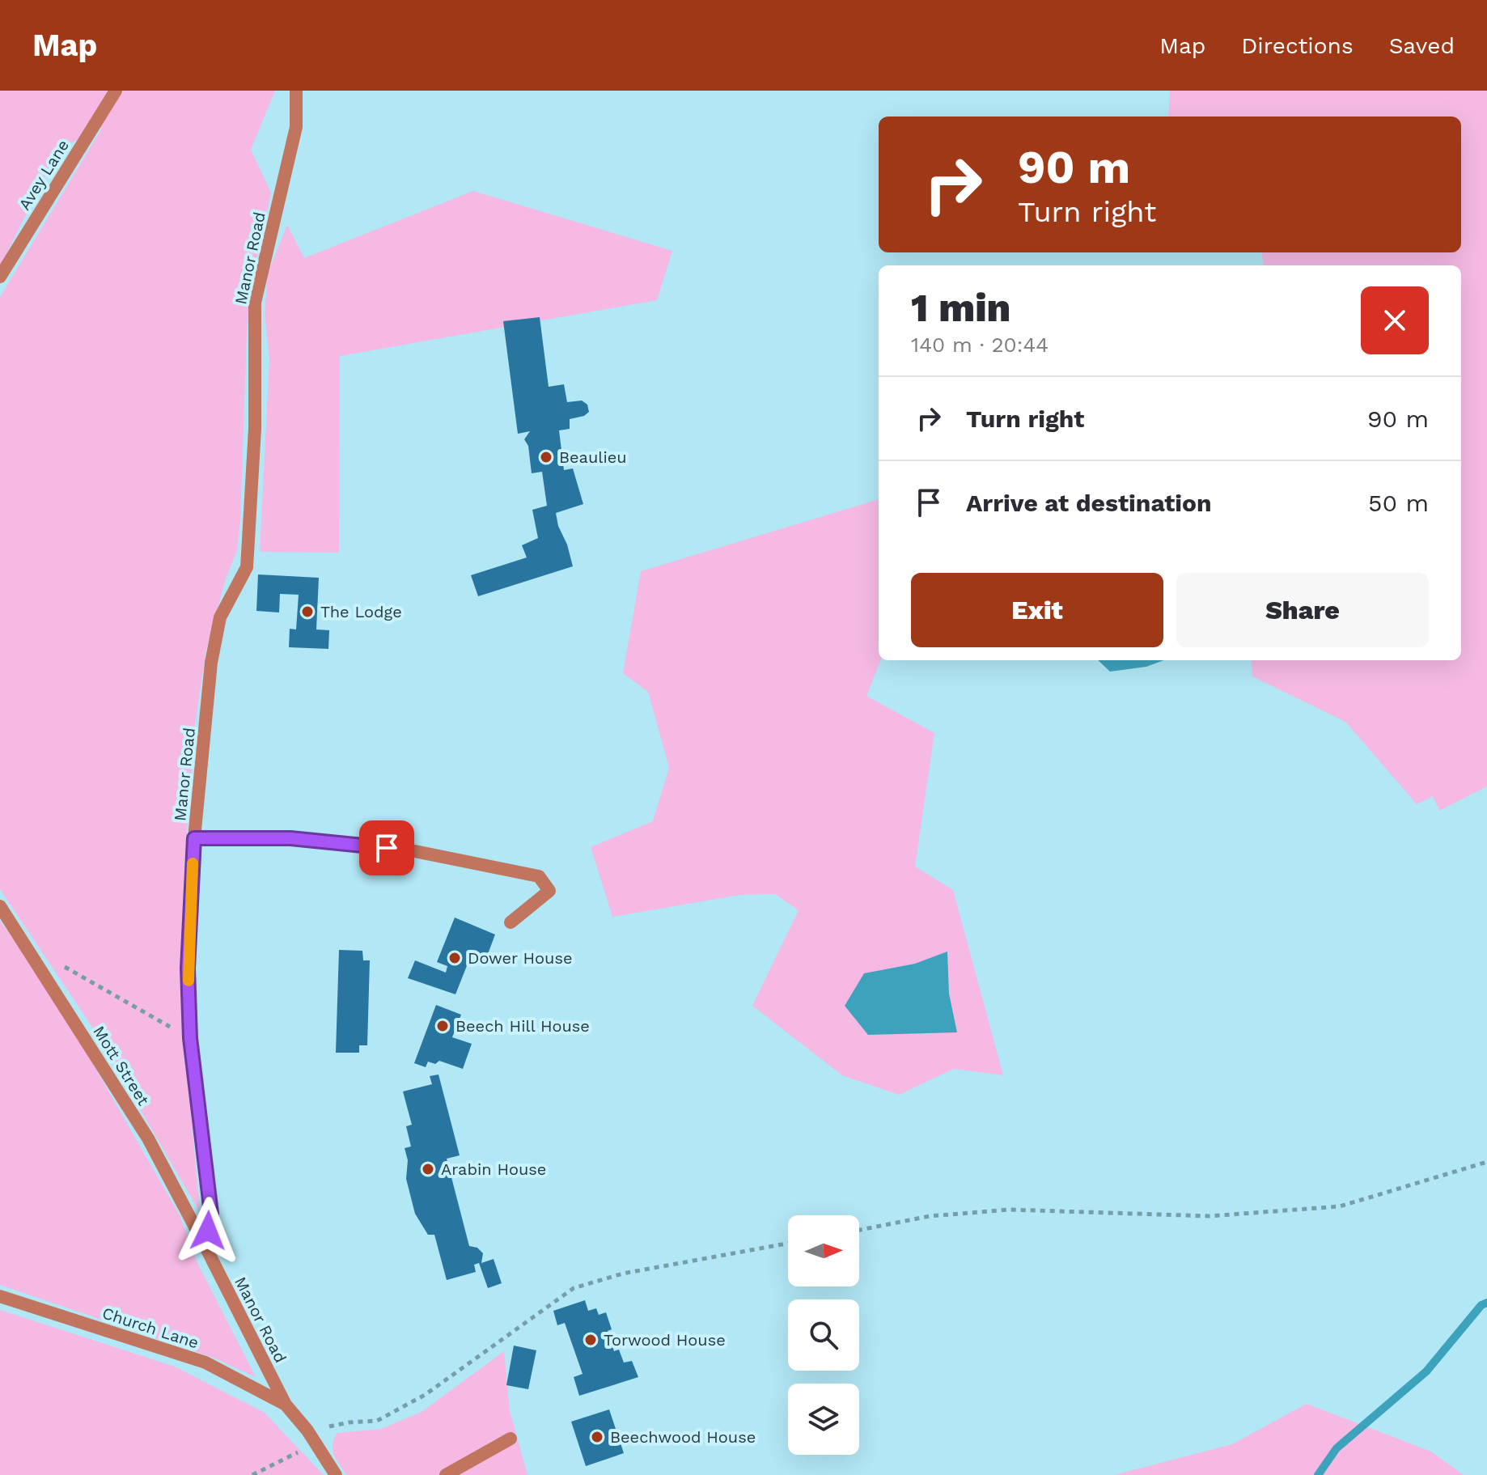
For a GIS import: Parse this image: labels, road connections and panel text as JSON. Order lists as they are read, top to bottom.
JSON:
{
  "streets": {
    "street": [
      "Avey Lane",
      "Manor Road",
      "Mott Street",
      "Church Lane"
    ]
  },
  "crossings": [
    ["Manor Road", "Mott Street"],
    ["Manor Road", "Church Lane"]
  ],
  "places": [
    "Beaulieu",
    "The Lodge",
    "Dower House",
    "Beech Hill House",
    "Arabin House",
    "Torwood House",
    "Beechwood House"
  ],
  "north": "right",
  "page": {
    "header": "Map",
    "nav": ["Map", "Directions", "Saved"],
    "turn": ["90 m", "Turn right"],
    "heading": ["1 min", "140 m · 20:44"],
    "list": [
      {
        "name": "Turn right",
        "value": "90 m"
      },
      {
        "name": "Arrive at destination",
        "value": "50 m"
      }
    ],
    "buttons": ["Exit", "Share"]
  }
}
